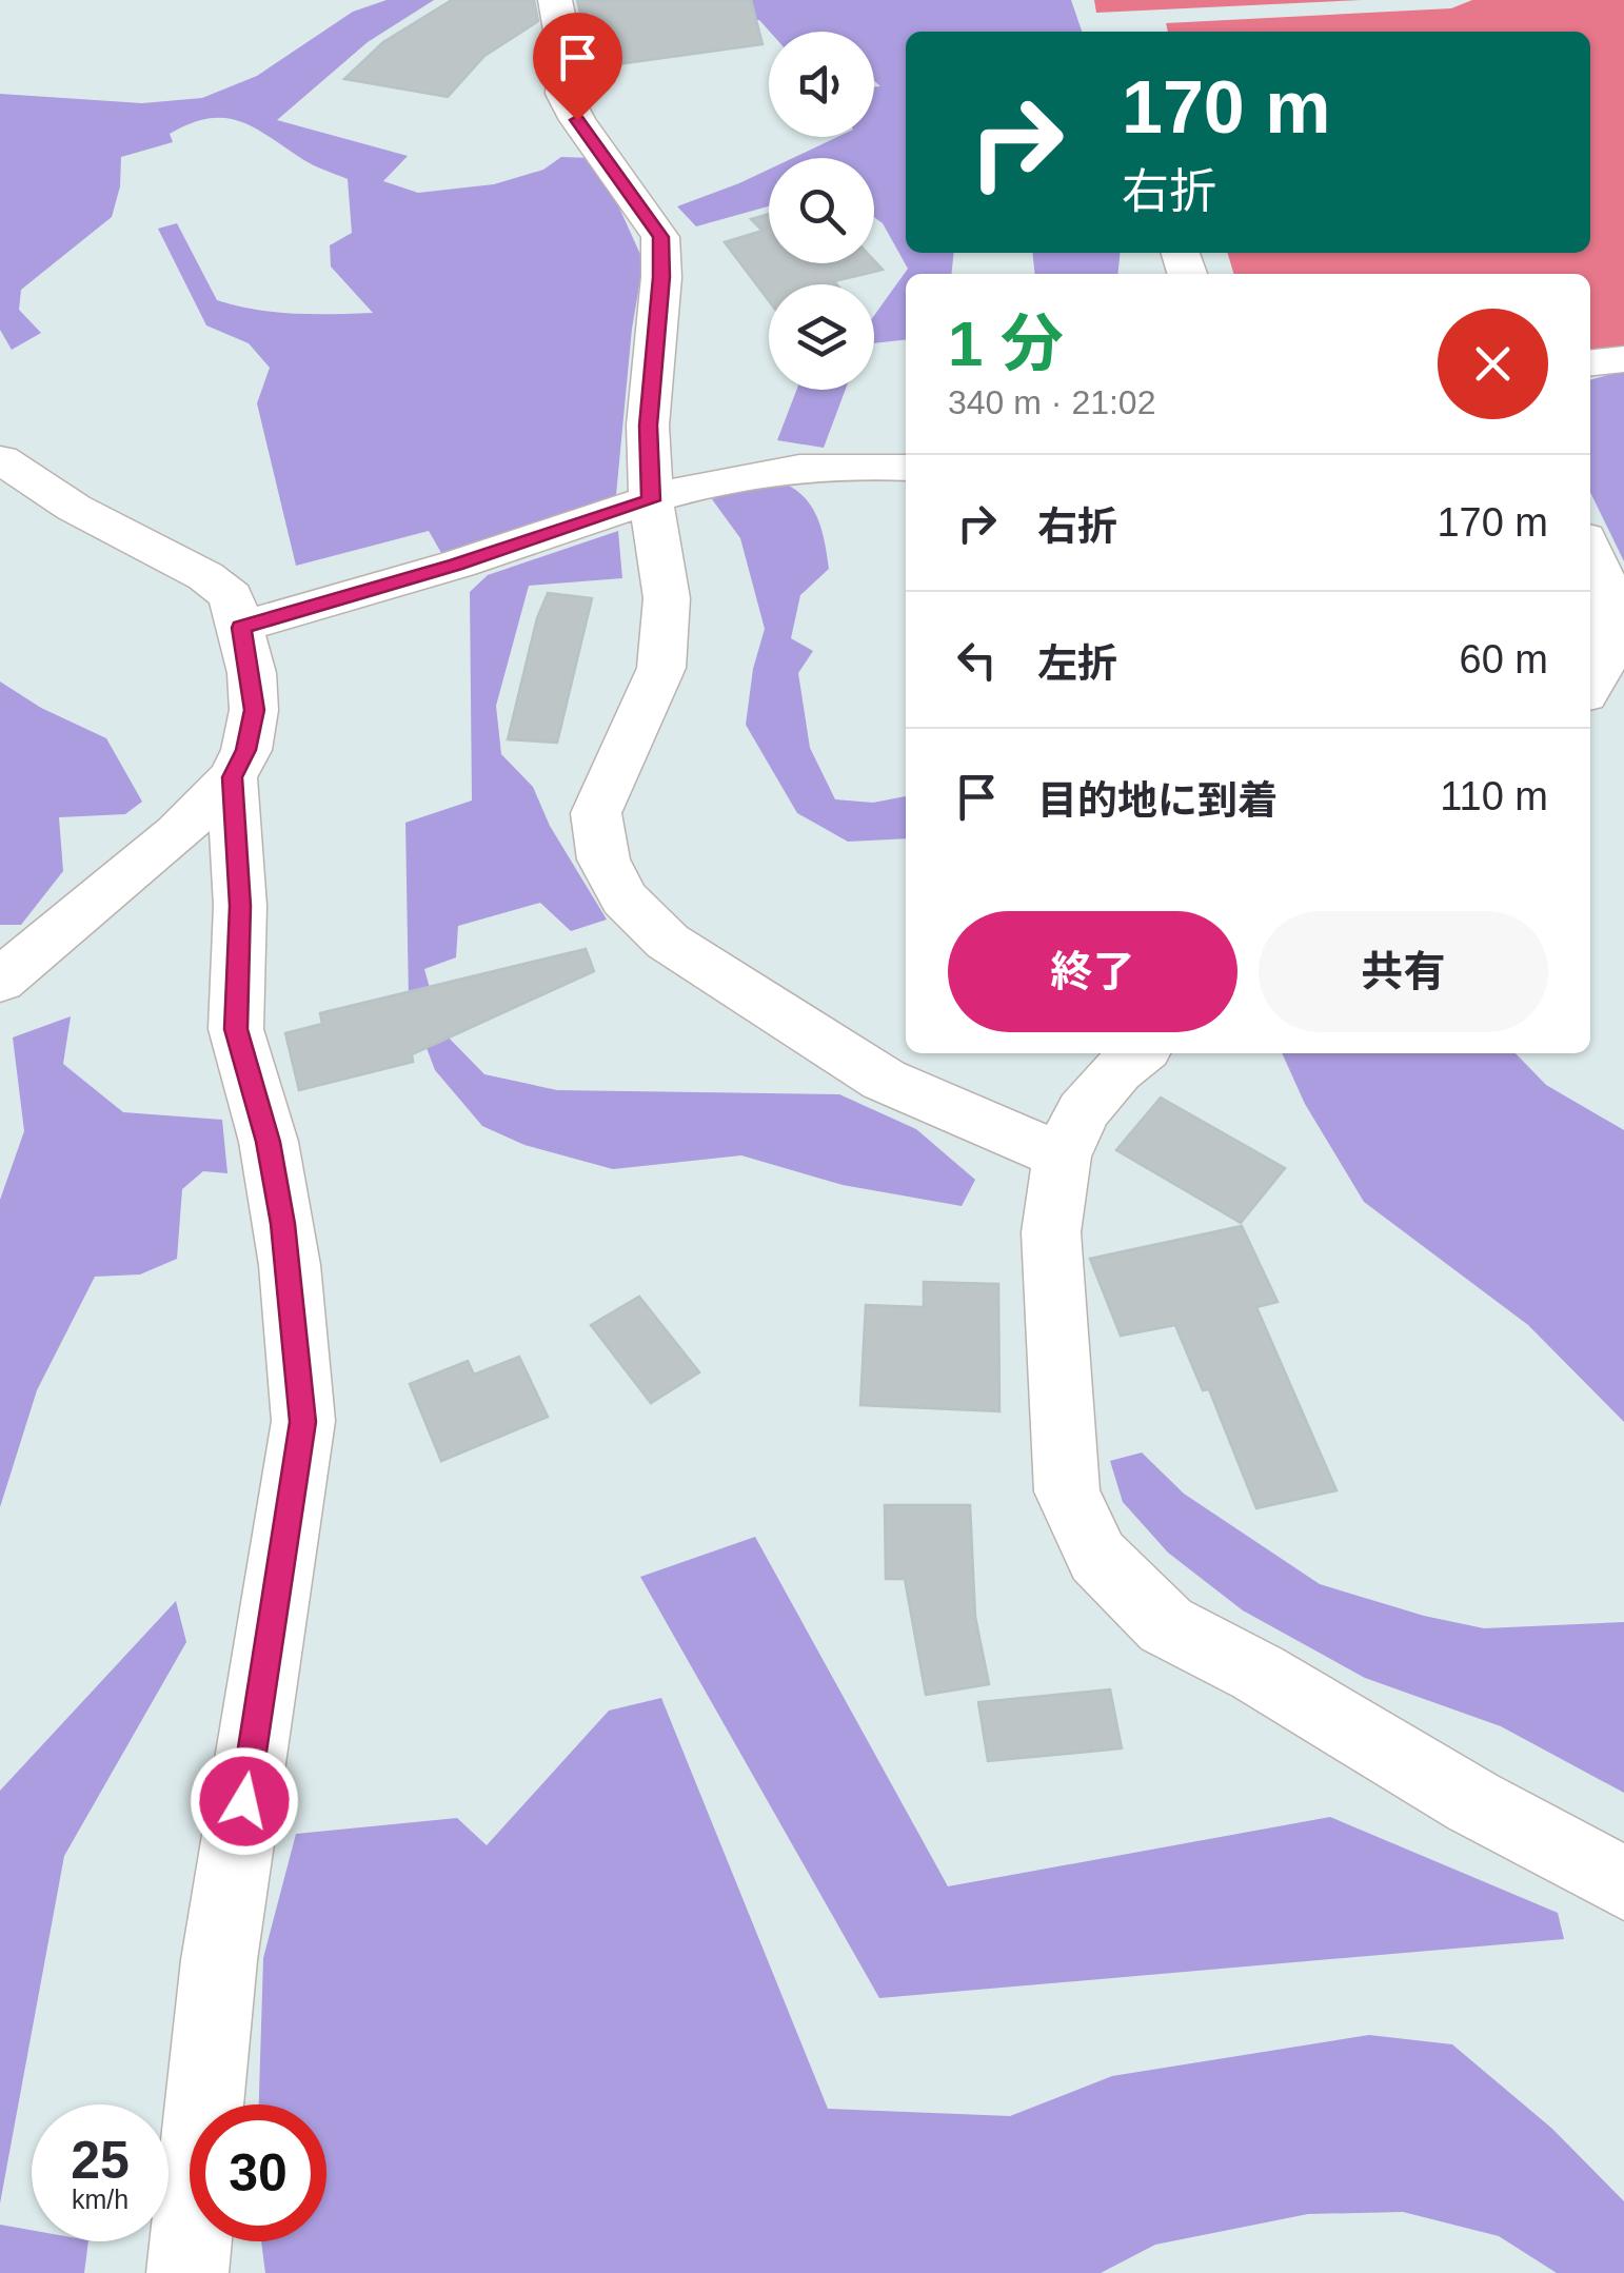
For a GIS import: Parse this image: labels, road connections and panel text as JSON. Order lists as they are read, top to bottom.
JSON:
{
  "page": {
    "turn": ["170 m", "右折"],
    "heading": ["1 分", "340 m · 21:02"],
    "list": [
      {
        "name": "右折",
        "value": "170 m"
      },
      {
        "name": "左折",
        "value": "60 m"
      },
      {
        "name": "目的地に到着",
        "value": "110 m"
      }
    ],
    "buttons": ["終了", "共有"],
    "speed": "25 km/h",
    "limit": "30"
  }
}
